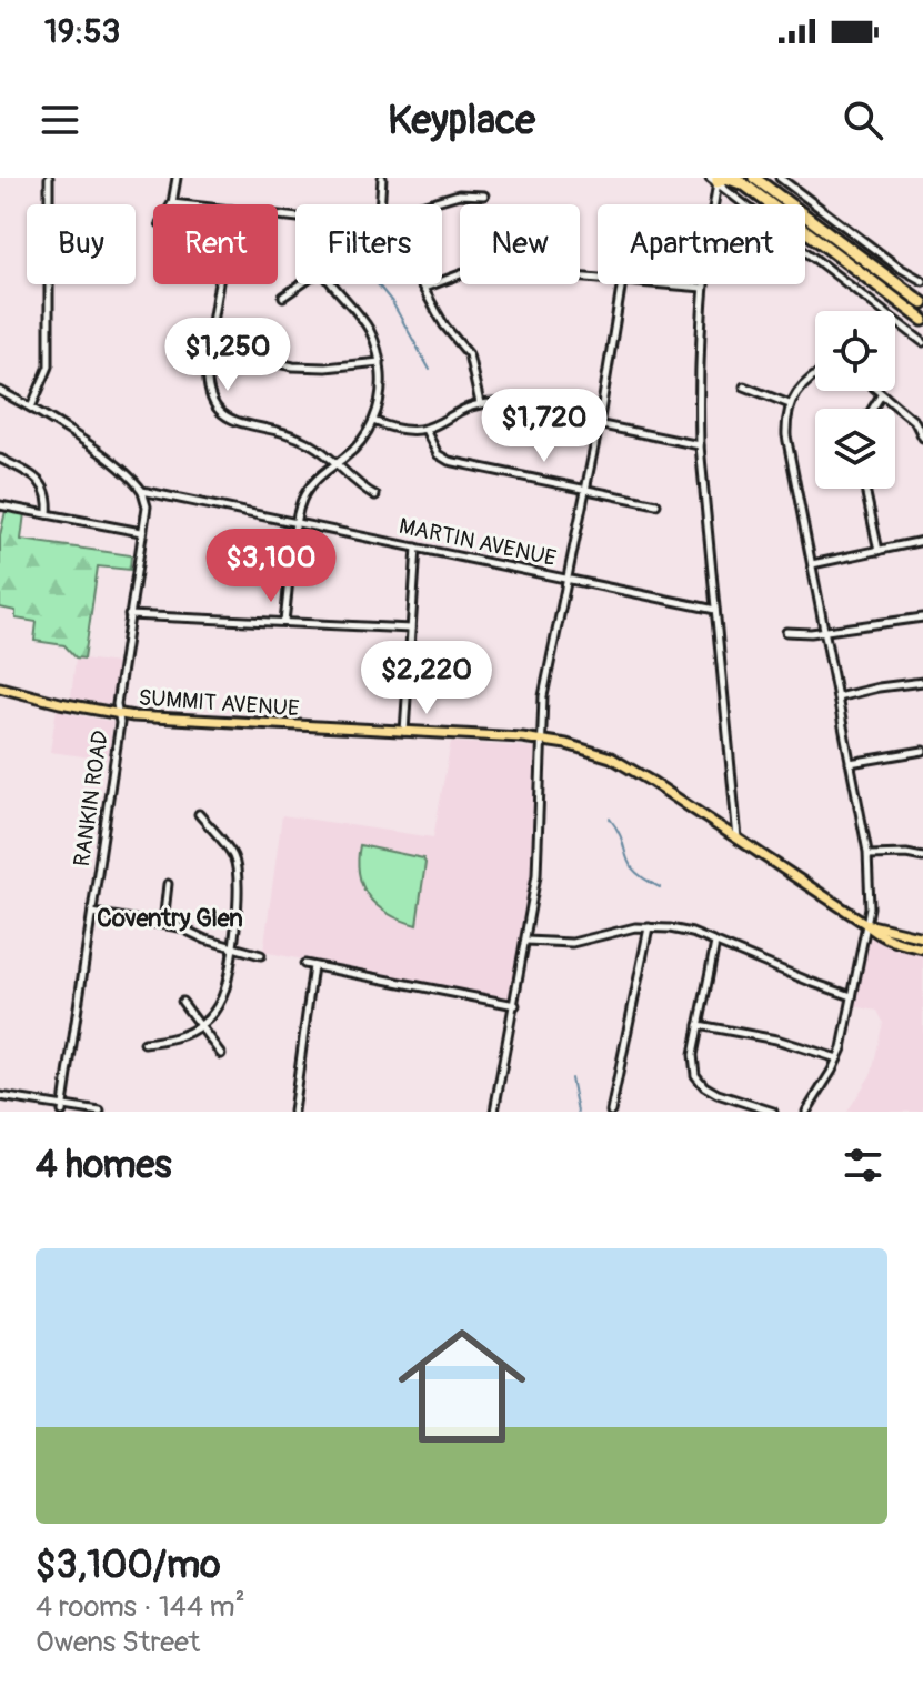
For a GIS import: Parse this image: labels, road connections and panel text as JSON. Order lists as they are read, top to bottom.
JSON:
{
  "streets": {
    "main road": ["SUMMIT AVENUE"],
    "street": ["MARTIN AVENUE", "RANKIN ROAD"]
  },
  "crossings": [
    ["MARTIN AVENUE", "RANKIN ROAD"],
    ["SUMMIT AVENUE", "RANKIN ROAD"]
  ],
  "districts": ["Coventry Glen"],
  "page": {
    "status": "19:53",
    "header": "Keyplace",
    "chip": [
      "Buy",
      "Rent",
      "Filters",
      "New",
      "Apartment"
    ],
    "price": [
      "$1,250",
      "$1,720",
      "$3,100",
      "$2,220"
    ],
    "heading": "4 homes",
    "list": [
      {
        "name": "$3,100/mo",
        "note": "4 rooms · 144 m² · Owens Street"
      }
    ]
  }
}
